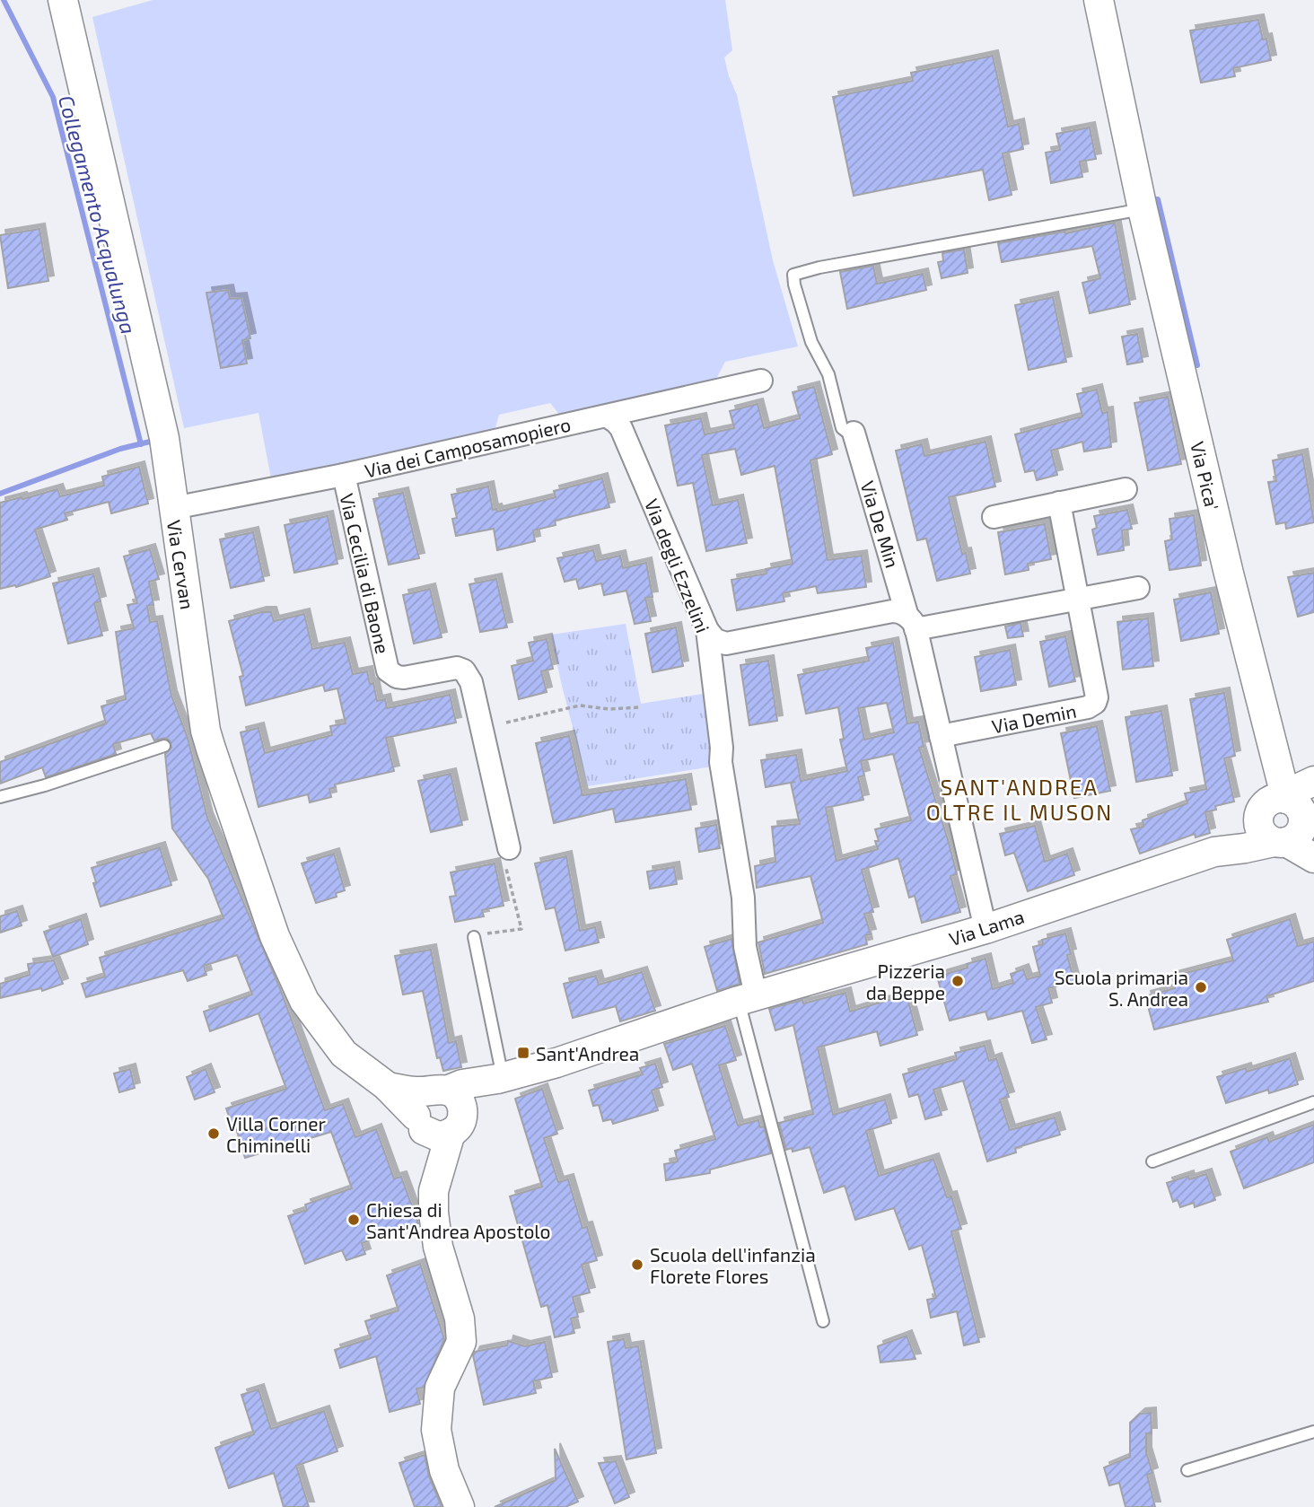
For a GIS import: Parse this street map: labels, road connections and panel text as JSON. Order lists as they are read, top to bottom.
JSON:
{
  "streets": {
    "street": [
      "Via dei Camposamopiero",
      "Via Pica'",
      "Via De Min",
      "Via Cervan",
      "Via degli Ezzelini",
      "Via Cecilia di Baone",
      "Via Demin",
      "Via Lama"
    ]
  },
  "crossings": [
    ["Via dei Camposamopiero", "Via Cervan"],
    ["Via dei Camposamopiero", "Via degli Ezzelini"],
    ["Via dei Camposamopiero", "Via Cecilia di Baone"],
    ["Via Pica'", "Via Lama"],
    ["Via Cervan", "Via Lama"],
    ["Via degli Ezzelini", "Via Lama"]
  ],
  "districts": ["SANT'ANDREA OLTRE IL MUSON"],
  "water": ["Collegamento Acqualunga"],
  "places": {
    "other": [
      "Pizzeria da Beppe",
      "Scuola primaria S. Andrea",
      "Villa Corner Chiminelli",
      "Chiesa di Sant'Andrea Apostolo",
      "Scuola dell'infanzia Florete Flores"
    ],
    "transit": ["Sant'Andrea"]
  }
}
